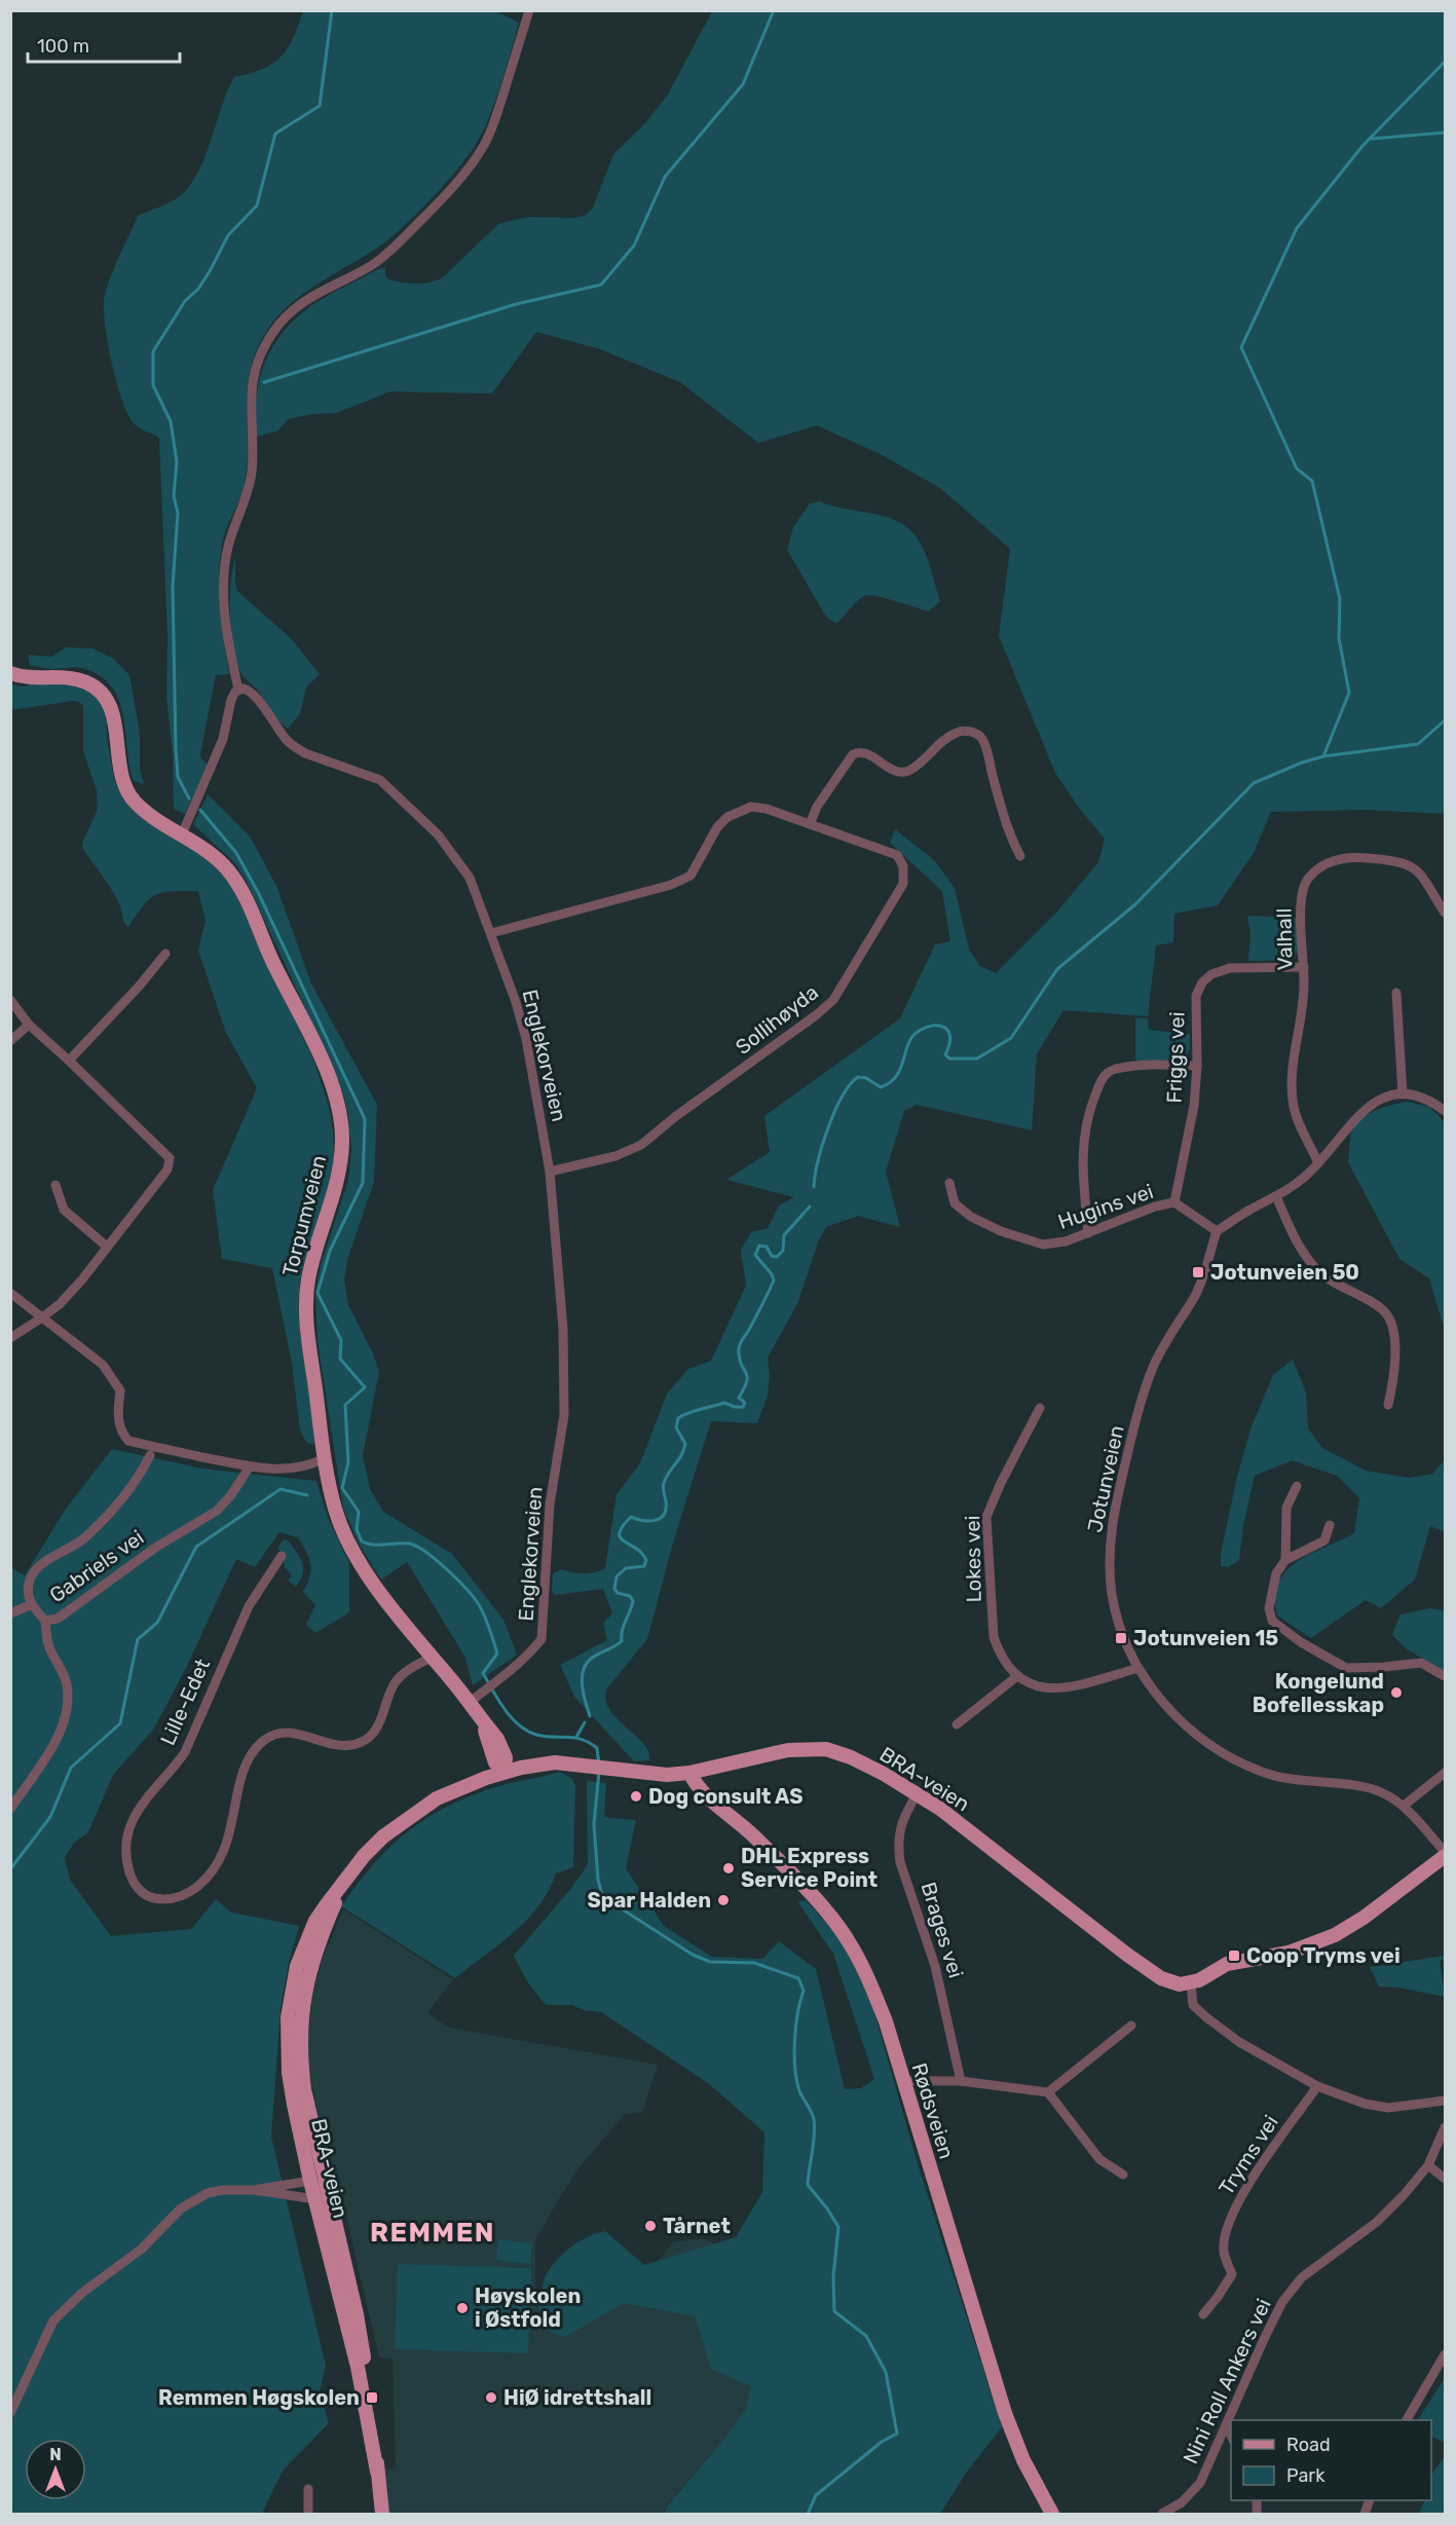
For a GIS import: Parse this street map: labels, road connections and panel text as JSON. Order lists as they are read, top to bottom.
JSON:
{
  "streets": {
    "main road": ["Torpumveien", "BRA-veien", "Rødsveien"],
    "street": [
      "Valhall",
      "Sollihøyda",
      "Englekorveien",
      "Friggs vei",
      "Hugins vei",
      "Jotunveien",
      "Lokes vei",
      "Gabriels vei",
      "Lille-Edet",
      "Brages vei",
      "Tryms vei",
      "Nini Roll Ankers vei"
    ]
  },
  "crossings": [
    ["Valhall", "Friggs vei"],
    ["Sollihøyda", "Englekorveien"],
    ["Englekorveien", "Torpumveien"],
    ["Friggs vei", "Hugins vei"],
    ["Hugins vei", "Jotunveien"],
    ["Torpumveien", "Lille-Edet"],
    ["Torpumveien", "BRA-veien"],
    ["BRA-veien", "Brages vei"],
    ["BRA-veien", "Rødsveien"]
  ],
  "districts": ["REMMEN"],
  "places": {
    "transit": [
      "Jotunveien 50",
      "Jotunveien 15",
      "Coop Tryms vei",
      "Remmen Høgskolen"
    ],
    "other": [
      "Kongelund Bofellesskap",
      "Dog consult AS",
      "DHL Express Service Point",
      "Spar Halden",
      "Tårnet",
      "Høyskolen i Østfold",
      "HiØ idrettshall"
    ]
  },
  "legend": ["Road", "Park"],
  "scale_bar": "100 m",
  "north": "top"
}
